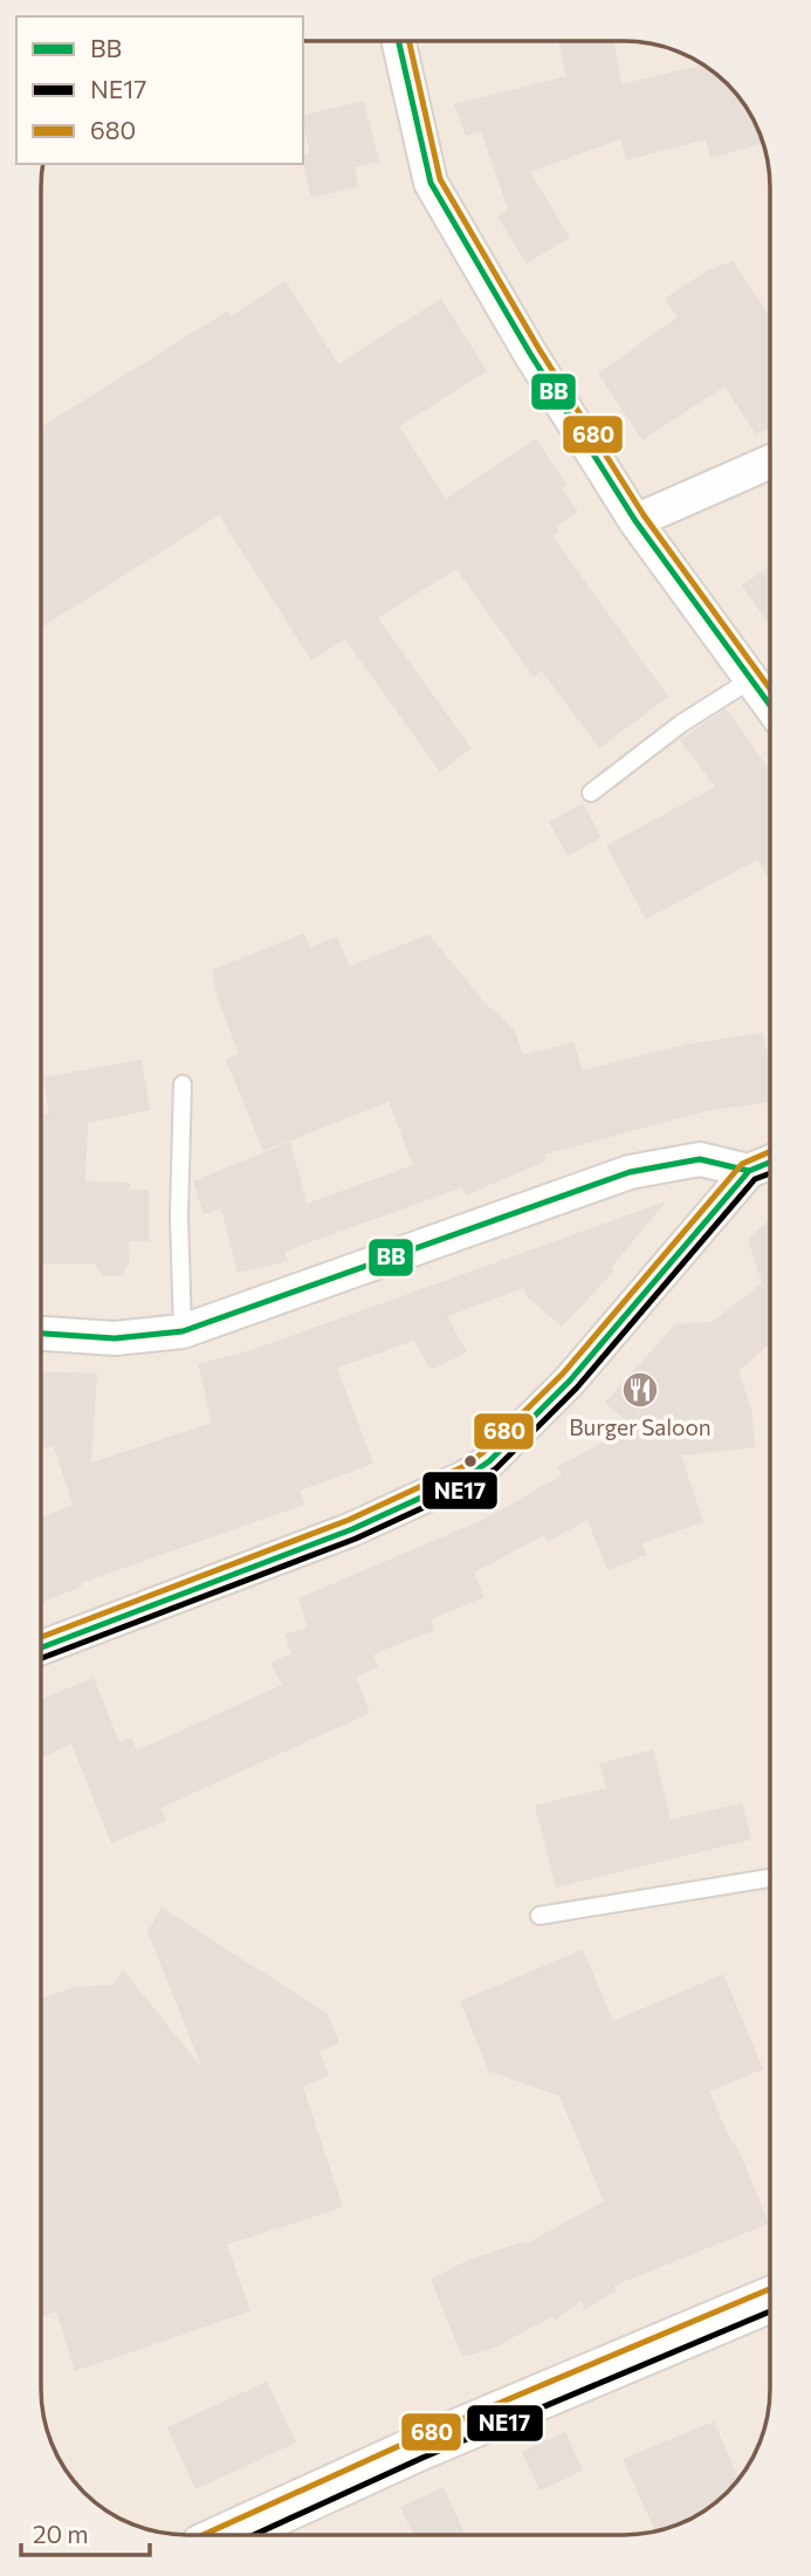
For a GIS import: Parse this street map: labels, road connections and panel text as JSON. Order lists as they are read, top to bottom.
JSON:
{
  "places": {
    "restaurant": ["Burger Saloon"]
  },
  "lines": ["transit line BB", "transit line 680", "transit line NE17"],
  "legend": ["BB", "NE17", "680"],
  "scale_bar": "20 m"
}
